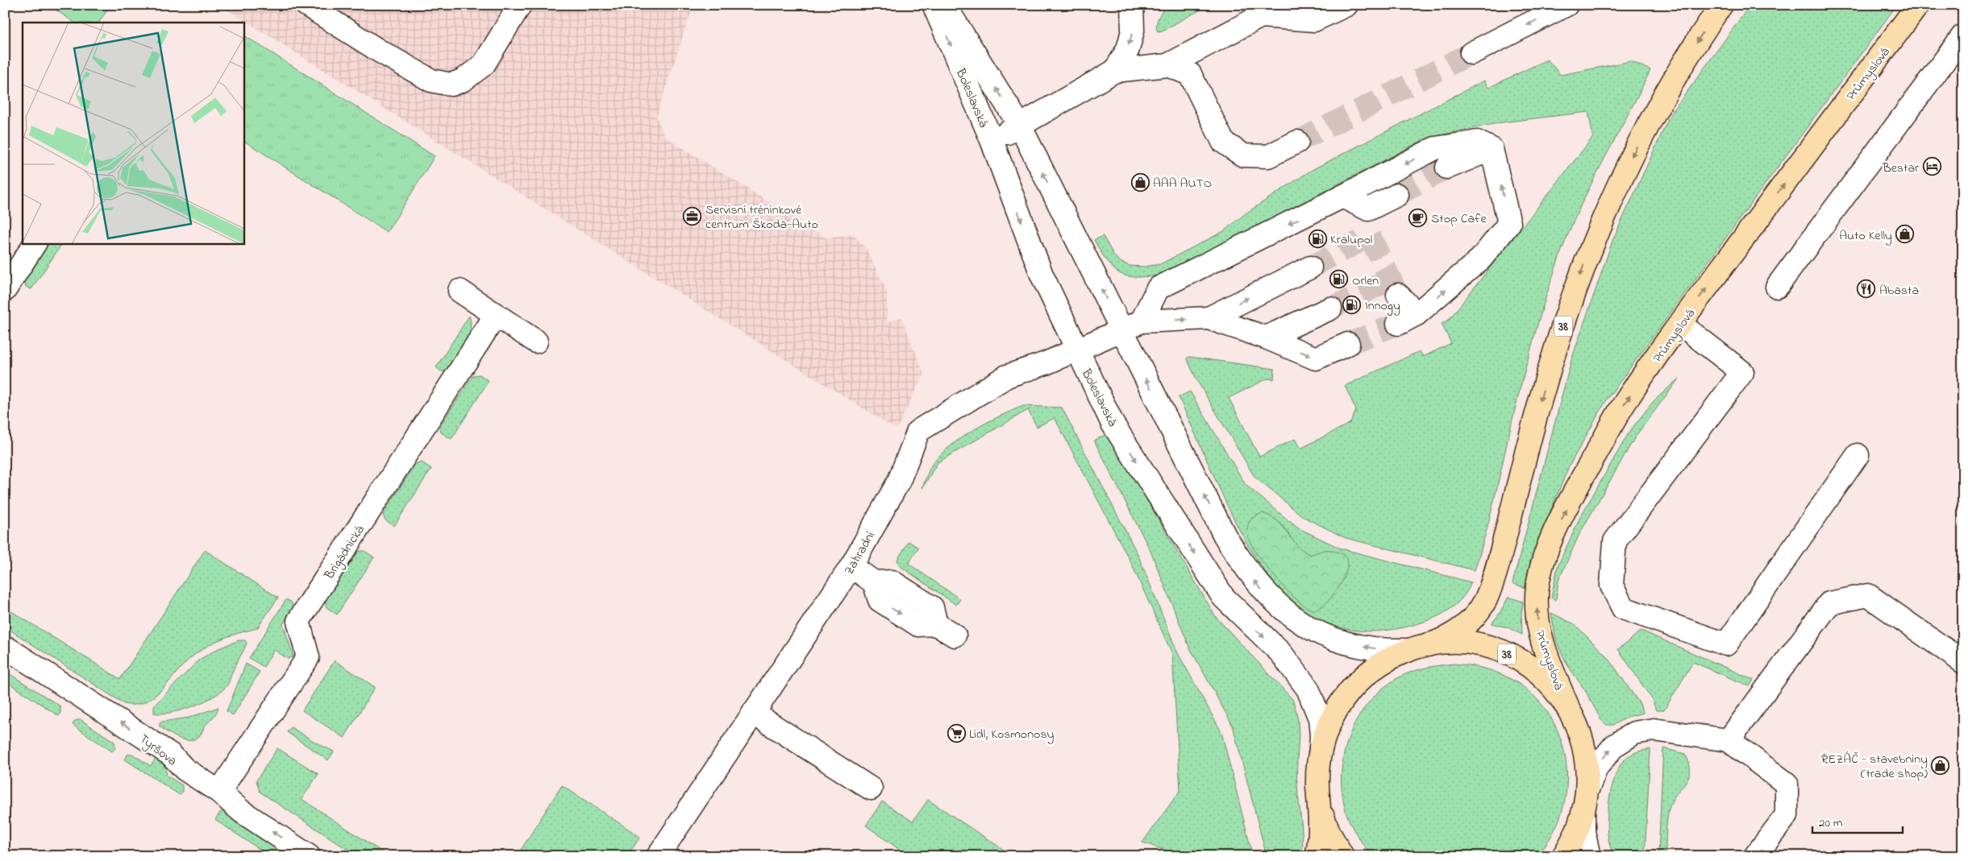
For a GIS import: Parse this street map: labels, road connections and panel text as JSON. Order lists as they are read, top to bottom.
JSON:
{
  "streets": {
    "main road": ["Průmyslová", "38"],
    "street": [
      "Boleslavská",
      "Brigádnická",
      "Zahradní",
      "Tyršova"
    ]
  },
  "crossings": [
    ["Průmyslová", "38"],
    ["Boleslavská", "38"],
    ["Boleslavská", "Zahradní"],
    ["Brigádnická", "Tyršova"]
  ],
  "one_way": ["Tyršova"],
  "places": {
    "hotel": ["Bestar"],
    "shop": ["AAA AUTO", "Auto Kelly", "ŘEZÁČ - stavebniny (trade shop)"],
    "office": ["Servisní tréninkové centrum Škoda-Auto"],
    "cafe": ["Stop Cafe"],
    "fuel station": ["Kralupol", "Orlen", "Innogy"],
    "restaurant": ["Abasta"],
    "supermarket": ["Lidl, Kosmonosy"]
  },
  "scale_bar": "20 m"
}
